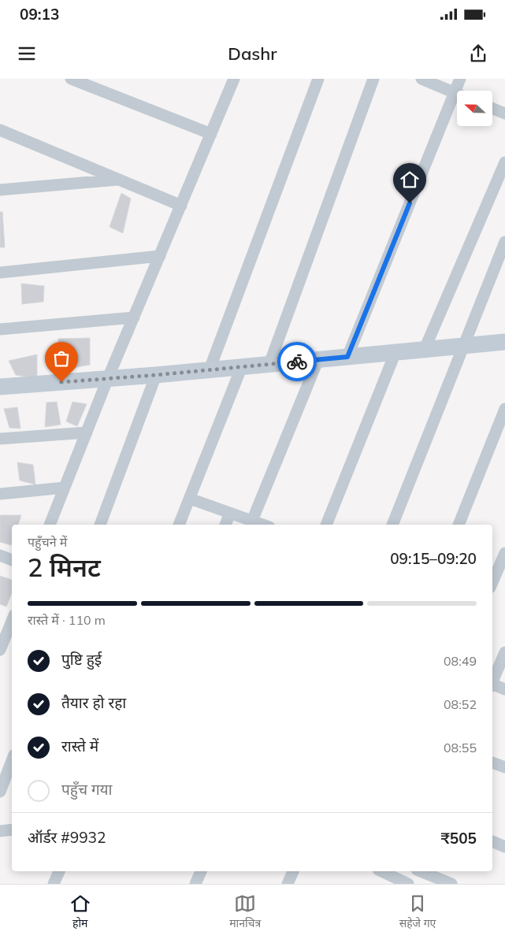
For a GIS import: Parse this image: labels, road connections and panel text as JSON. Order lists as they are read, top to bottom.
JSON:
{
  "north": "left",
  "page": {
    "status": "09:13",
    "header": "Dashr",
    "heading": ["2 मिनट", "पहुँचने में", "09:15–09:20"],
    "panel": ["ऑर्डर #9932", "₹505"],
    "bar": "रास्ते में · 110 m",
    "list": [
      ["पुष्टि हुई", "08:49"],
      ["तैयार हो रहा", "08:52"],
      ["रास्ते में", "08:55"],
      "पहुँच गया"
    ],
    "tabs": ["होम", "मानचित्र", "सहेजे गए"]
  }
}
